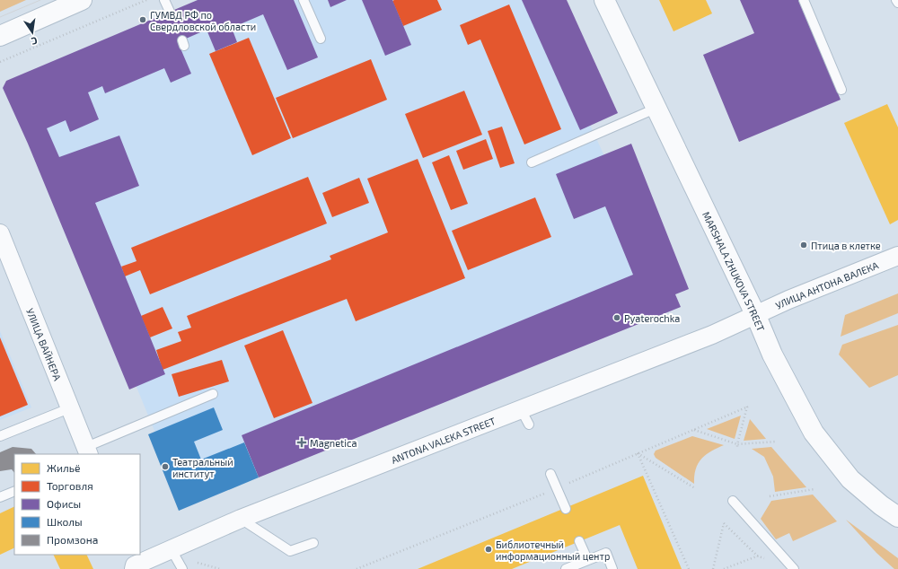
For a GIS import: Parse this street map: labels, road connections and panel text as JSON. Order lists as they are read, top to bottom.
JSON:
{
  "streets": {
    "street": [
      "MARSHALA ZHUKOVA STREET",
      "УЛИЦА АНТОНА ВАЛЕКА",
      "УЛИЦА ВАЙНЕРА",
      "ANTONA VALEKA STREET"
    ]
  },
  "crossings": [
    ["MARSHALA ZHUKOVA STREET", "УЛИЦА АНТОНА ВАЛЕКА"],
    ["MARSHALA ZHUKOVA STREET", "ANTONA VALEKA STREET"],
    ["УЛИЦА АНТОНА ВАЛЕКА", "ANTONA VALEKA STREET"]
  ],
  "places": {
    "other": [
      "ГУМВД РФ по Свердловской области",
      "Птица в клетке",
      "Pyaterochka",
      "Театральный институт",
      "Библиотечный информационный центр"
    ],
    "health": ["Magnetica"]
  },
  "legend": [
    "Жильё",
    "Торговля",
    "Офисы",
    "Школы",
    "Промзона"
  ],
  "north": "bottom"
}
